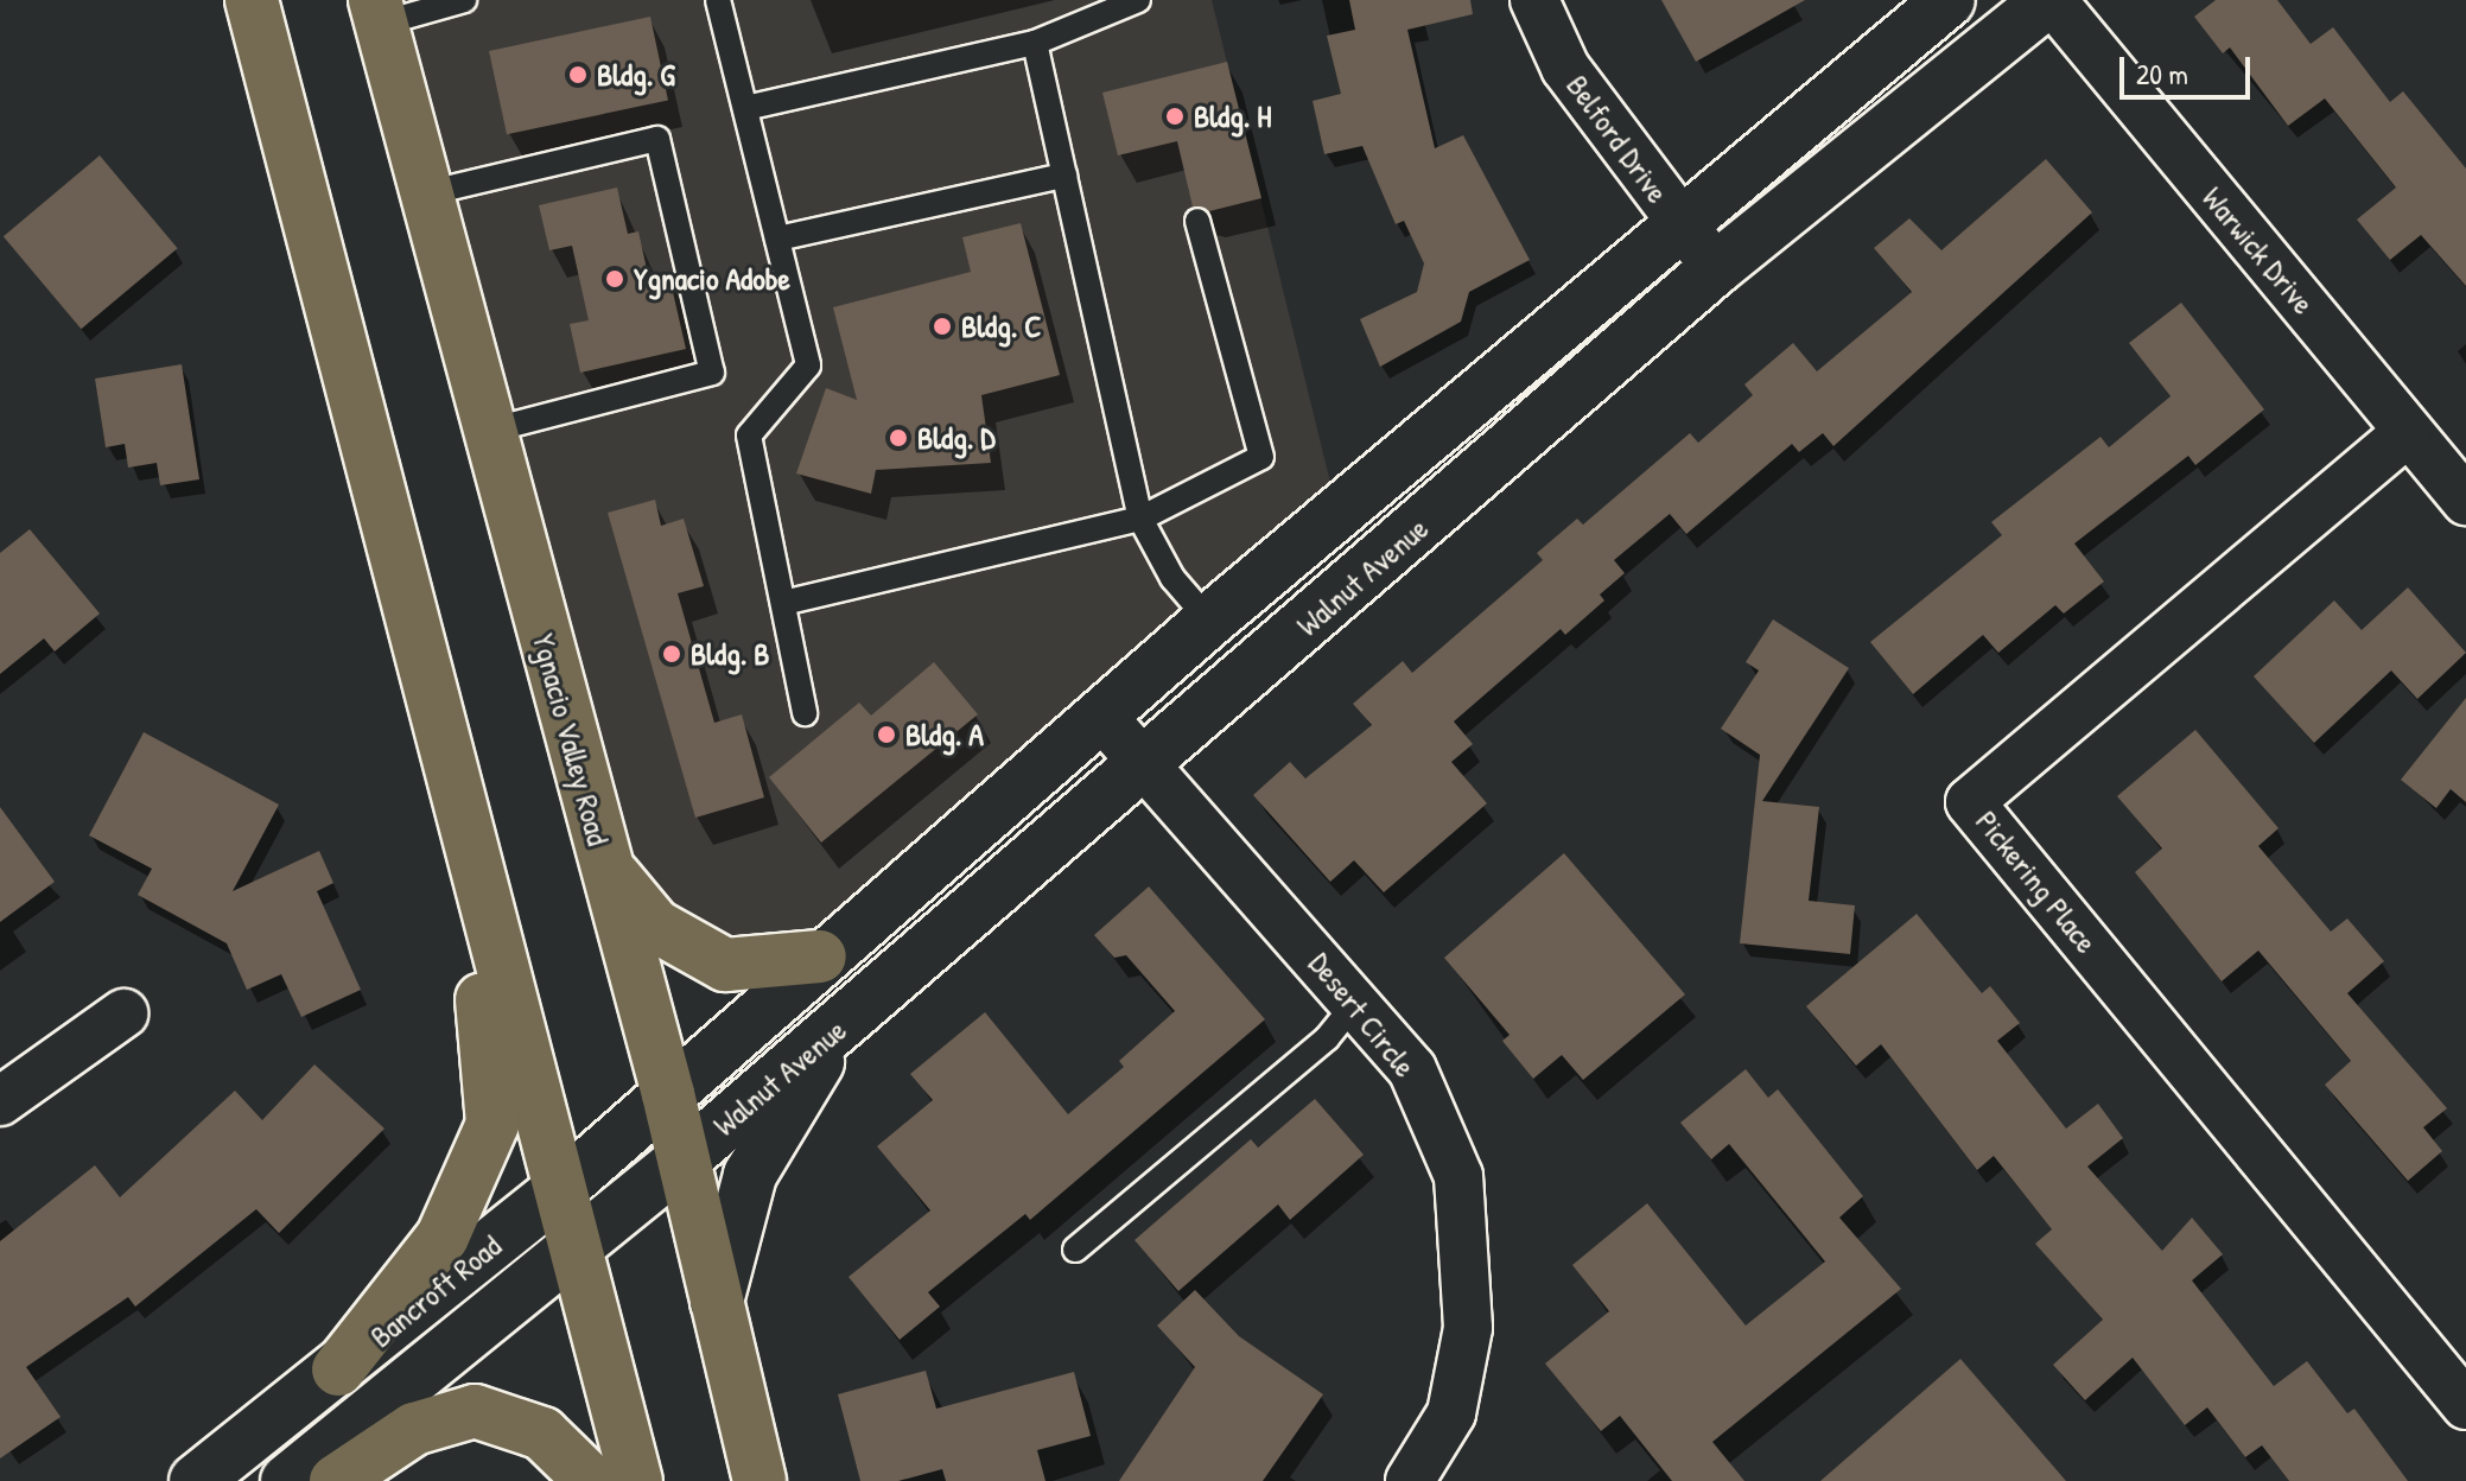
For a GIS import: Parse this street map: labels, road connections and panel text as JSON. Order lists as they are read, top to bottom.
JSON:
{
  "streets": {
    "highway": ["Ygnacio Valley Road"],
    "street": [
      "Belford Drive",
      "Warwick Drive",
      "Walnut Avenue",
      "Pickering Place",
      "Desert Circle",
      "Bancroft Road"
    ]
  },
  "crossings": [
    ["Belford Drive", "Walnut Avenue"],
    ["Warwick Drive", "Walnut Avenue"],
    ["Warwick Drive", "Pickering Place"],
    ["Walnut Avenue", "Ygnacio Valley Road"],
    ["Walnut Avenue", "Desert Circle"],
    ["Walnut Avenue", "Bancroft Road"],
    ["Ygnacio Valley Road", "Bancroft Road"]
  ],
  "places": [
    "Bldg. G",
    "Bldg. H",
    "Ygnacio Adobe",
    "Bldg. C",
    "Bldg. D",
    "Bldg. B",
    "Bldg. A"
  ],
  "scale_bar": "20 m"
}
